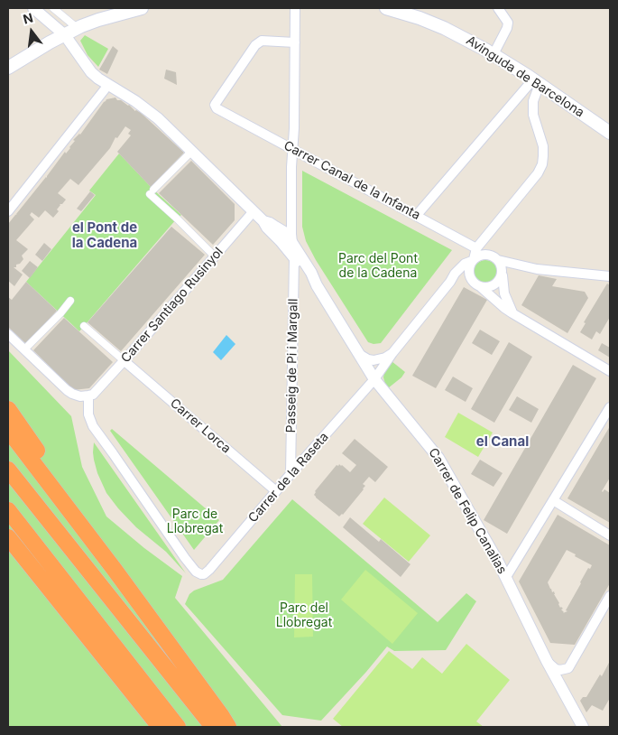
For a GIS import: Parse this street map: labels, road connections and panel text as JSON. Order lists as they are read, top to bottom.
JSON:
{
  "streets": {
    "main road": ["Avinguda de Barcelona"],
    "street": [
      "Carrer Canal de la Infanta",
      "Carrer Santiago Rusinyol",
      "Passeig de Pi i Margall",
      "Carrer Lorca",
      "Carrer de la Raseta",
      "Carrer de Felip Canalias"
    ]
  },
  "crossings": [
    ["Carrer Santiago Rusinyol", "Carrer Lorca"],
    ["Carrer Santiago Rusinyol", "Carrer de la Raseta"],
    ["Passeig de Pi i Margall", "Carrer de la Raseta"],
    ["Passeig de Pi i Margall", "Carrer de Felip Canalias"],
    ["Carrer Lorca", "Carrer de la Raseta"],
    ["Carrer de la Raseta", "Carrer de Felip Canalias"]
  ],
  "districts": ["el Pont de la Cadena", "el Canal"],
  "parks": ["Parc del Pont de la Cadena", "Parc de Llobregat", "Parc del Llobregat"],
  "north": "top"
}
